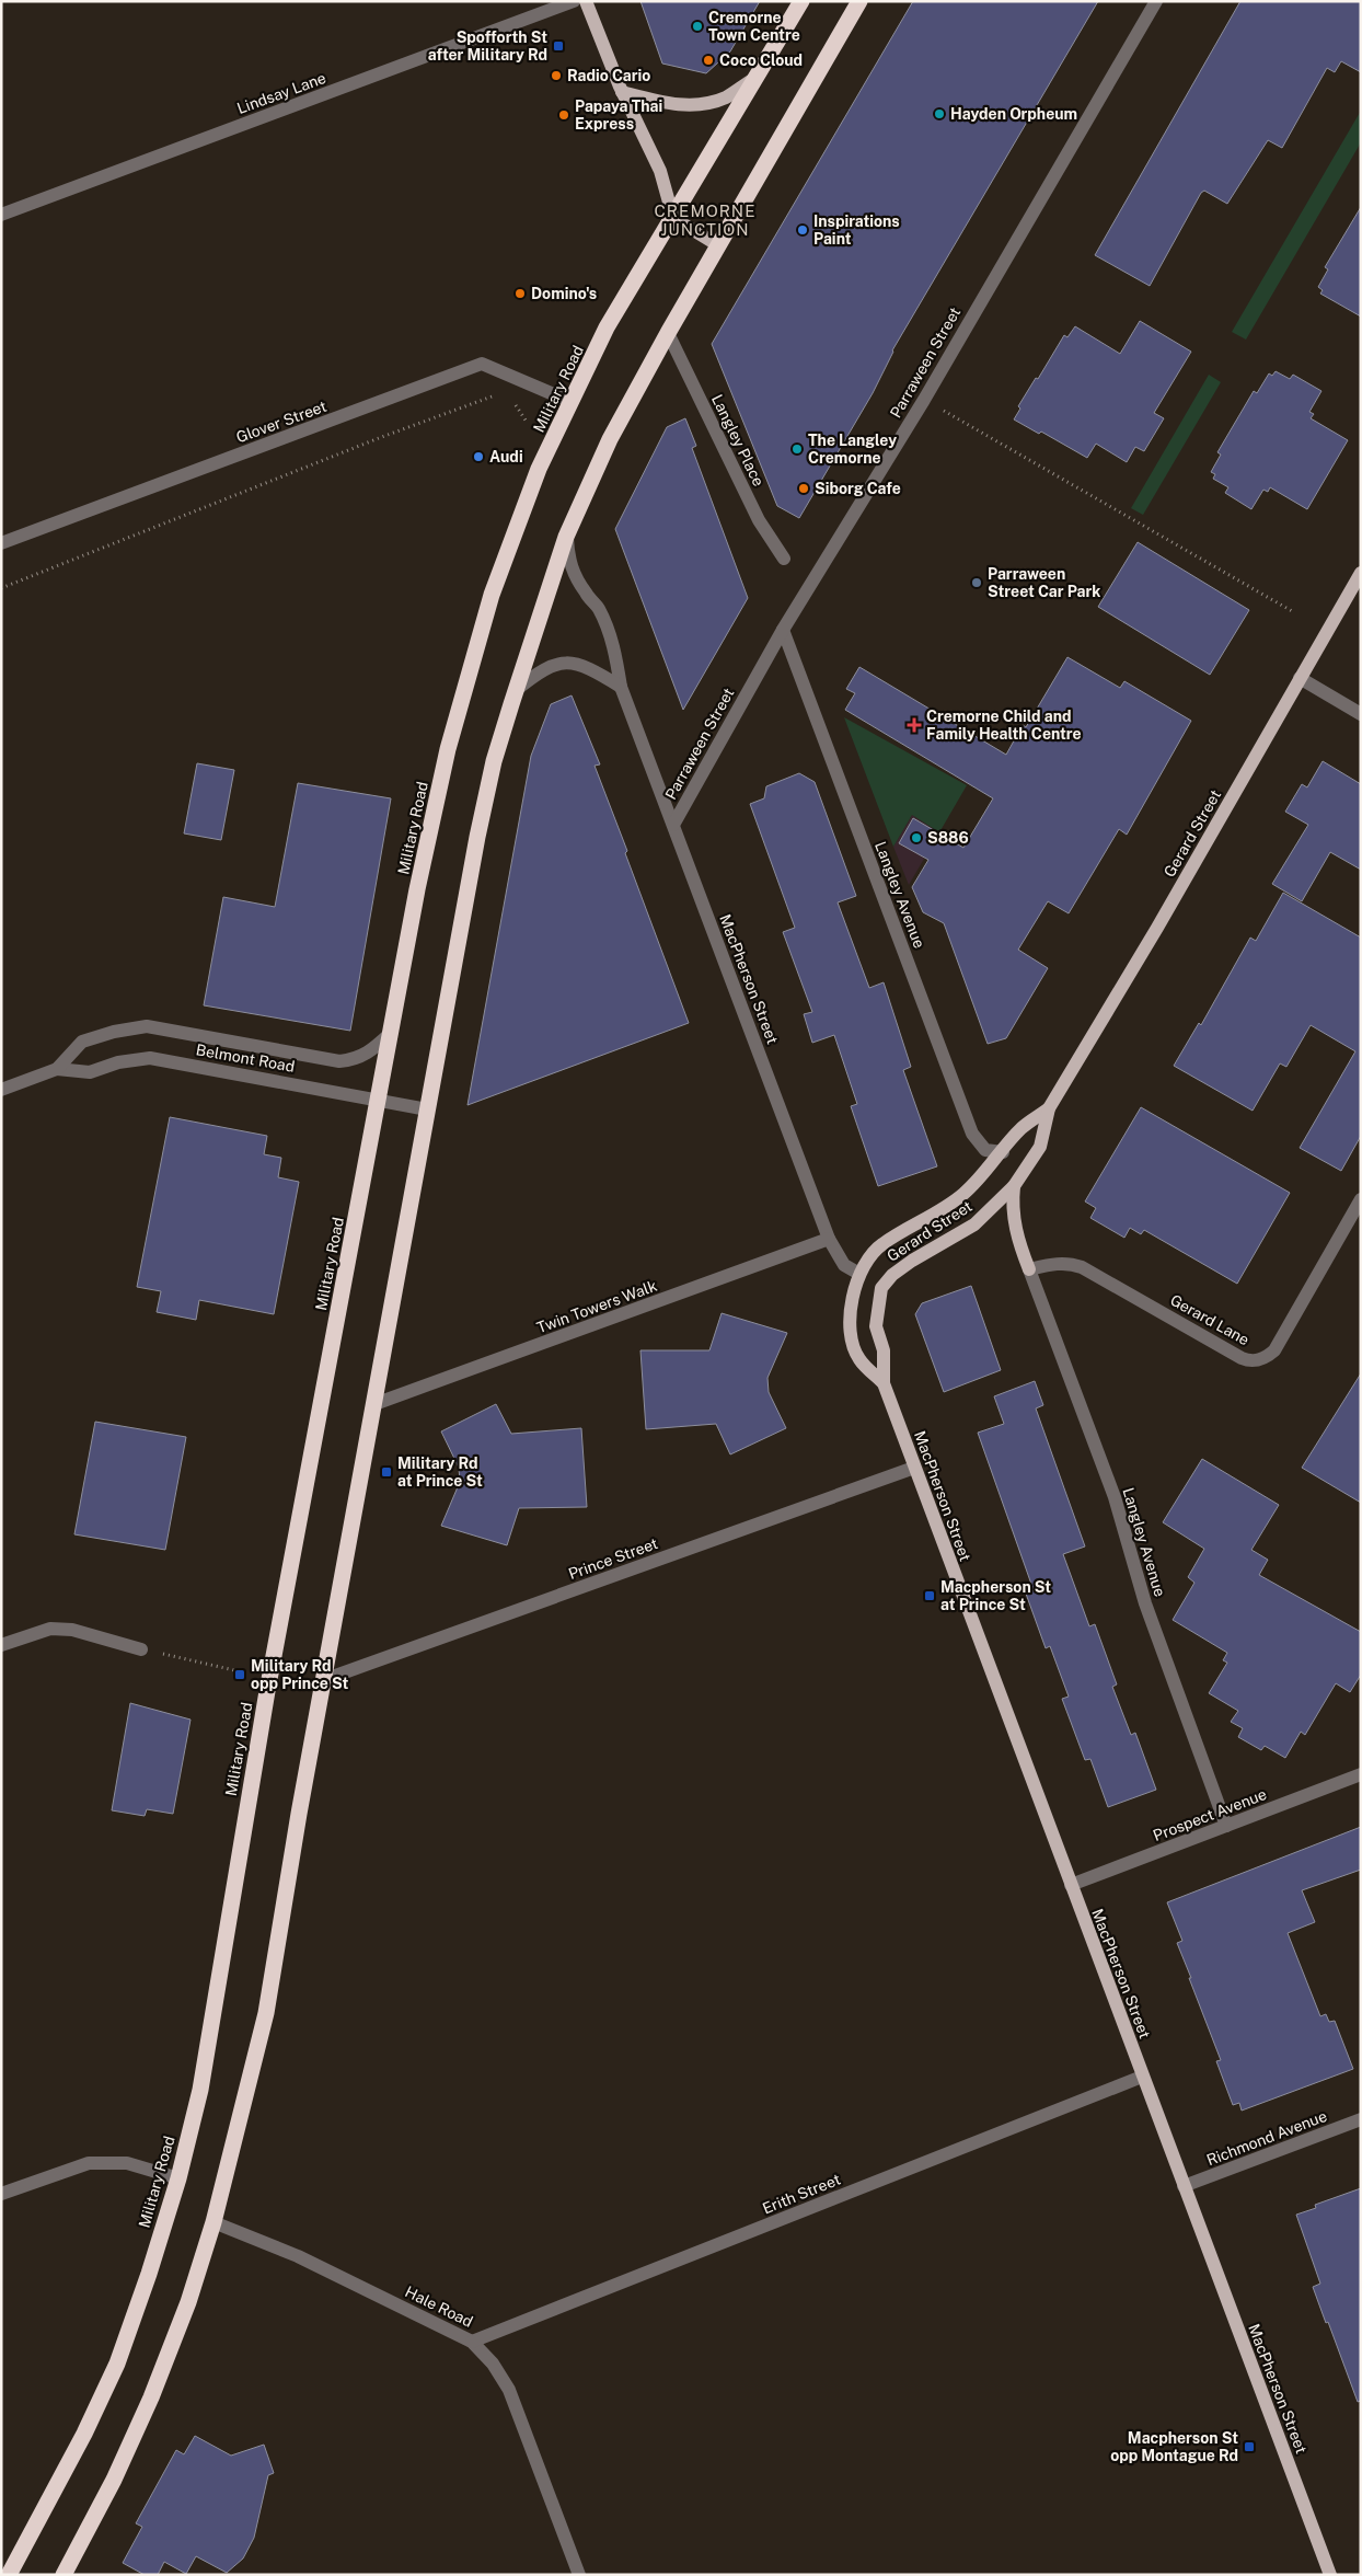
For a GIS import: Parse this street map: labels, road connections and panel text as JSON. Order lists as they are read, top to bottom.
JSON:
{
  "streets": {
    "highway": ["Military Road"],
    "main road": ["Gerard Street", "MacPherson Street"],
    "street": [
      "Lindsay Lane",
      "Parraween Street",
      "Glover Street",
      "Langley Place",
      "Langley Avenue",
      "Belmont Road",
      "Twin Towers Walk",
      "Gerard Lane",
      "Prince Street",
      "Prospect Avenue",
      "Richmond Avenue",
      "Erith Street",
      "Hale Road"
    ]
  },
  "crossings": [
    ["Parraween Street", "Langley Avenue"],
    ["Parraween Street", "MacPherson Street"],
    ["Military Road", "Glover Street"],
    ["Military Road", "Belmont Road"],
    ["Gerard Street", "Langley Avenue"],
    ["Gerard Street", "MacPherson Street"],
    ["Langley Avenue", "Gerard Lane"],
    ["Langley Avenue", "Prospect Avenue"],
    ["MacPherson Street", "Twin Towers Walk"],
    ["MacPherson Street", "Prince Street"],
    ["MacPherson Street", "Prospect Avenue"],
    ["MacPherson Street", "Richmond Avenue"],
    ["MacPherson Street", "Erith Street"],
    ["Erith Street", "Hale Road"]
  ],
  "districts": ["CREMORNE JUNCTION"],
  "places": {
    "other": [
      "Cremorne Town Centre",
      "Coco Cloud",
      "Radio Cario",
      "Hayden Orpheum",
      "Papaya Thai Express",
      "Inspirations Paint",
      "Domino's",
      "The Langley Cremorne",
      "Audi",
      "Siborg Cafe",
      "Parraween Street Car Park",
      "S886"
    ],
    "transit": [
      "Spofforth St after Military Rd",
      "Military Rd at Prince St",
      "Macpherson St at Prince St",
      "Military Rd opp Prince St",
      "Macpherson St opp Montague Rd"
    ],
    "health": ["Cremorne Child and Family Health Centre"]
  }
}
